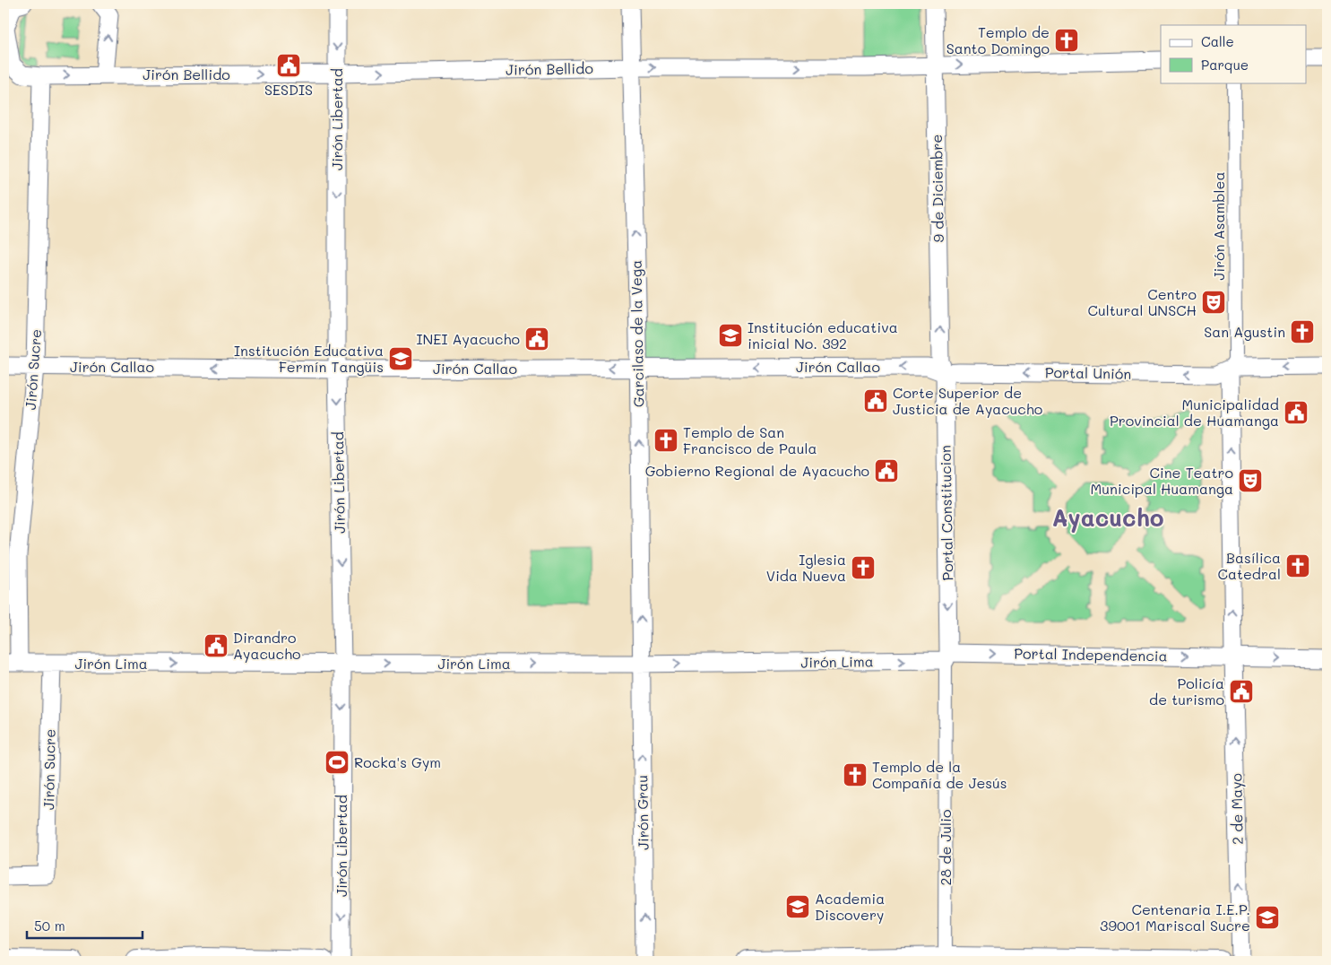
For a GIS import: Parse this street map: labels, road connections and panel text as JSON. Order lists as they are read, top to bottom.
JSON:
{
  "streets": {
    "street": [
      "Jirón Bellido",
      "Jirón Libertad",
      "9 de Diciembre",
      "Jirón Asamblea",
      "Garcilaso de la Vega",
      "Jirón Callao",
      "Jirón Sucre",
      "Portal Unión",
      "Portal Constitucion",
      "Portal Independencia",
      "Jirón Lima",
      "2 de Mayo",
      "Jirón Grau",
      "28 de Julio"
    ]
  },
  "crossings": [
    ["Jirón Bellido", "Jirón Libertad"],
    ["Jirón Bellido", "9 de Diciembre"],
    ["Jirón Bellido", "Garcilaso de la Vega"],
    ["Jirón Bellido", "Jirón Sucre"],
    ["Jirón Libertad", "Jirón Callao"],
    ["Jirón Libertad", "Jirón Lima"],
    ["9 de Diciembre", "Jirón Callao"],
    ["9 de Diciembre", "Portal Unión"],
    ["9 de Diciembre", "Portal Constitucion"],
    ["Jirón Asamblea", "Portal Unión"],
    ["Jirón Asamblea", "2 de Mayo"],
    ["Garcilaso de la Vega", "Jirón Callao"],
    ["Garcilaso de la Vega", "Jirón Lima"],
    ["Garcilaso de la Vega", "Jirón Grau"],
    ["Jirón Callao", "Jirón Sucre"],
    ["Jirón Callao", "Portal Unión"],
    ["Jirón Callao", "Portal Constitucion"],
    ["Jirón Sucre", "Jirón Lima"],
    ["Portal Unión", "Portal Constitucion"],
    ["Portal Unión", "2 de Mayo"],
    ["Portal Constitucion", "Portal Independencia"],
    ["Portal Constitucion", "Jirón Lima"],
    ["Portal Constitucion", "28 de Julio"],
    ["Portal Independencia", "Jirón Lima"],
    ["Portal Independencia", "2 de Mayo"],
    ["Portal Independencia", "28 de Julio"],
    ["Jirón Lima", "Jirón Grau"],
    ["Jirón Lima", "28 de Julio"]
  ],
  "one_way": [
    "Jirón Bellido",
    "Jirón Libertad",
    "9 de Diciembre",
    "Garcilaso de la Vega",
    "Jirón Callao",
    "Portal Unión",
    "Portal Constitucion",
    "Portal Independencia",
    "Jirón Lima",
    "2 de Mayo",
    "Jirón Grau"
  ],
  "districts": ["Ayacucho"],
  "places": {
    "church": [
      "Templo de Santo Domingo",
      "San Agustin",
      "Templo de San Francisco de Paula",
      "Basílica Catedral",
      "Iglesia Vida Nueva",
      "Templo de la Compañía de Jesús"
    ],
    "public building": [
      "SESDIS",
      "INEI Ayacucho",
      "Corte Superior de Justicia de Ayacucho",
      "Municipalidad Provincial de Huamanga",
      "Gobierno Regional de Ayacucho",
      "Dirandro Ayacucho",
      "Policía de turismo"
    ],
    "theatre": ["Centro Cultural UNSCH", "Cine Teatro Municipal Huamanga"],
    "school or university": [
      "Institución educativa inicial No. 392",
      "Institución Educativa Fermín Tangüis",
      "Academia Discovery",
      "Centenaria I.E.P. 39001 Mariscal Sucre"
    ],
    "sports": ["Rocka's Gym"]
  },
  "legend": ["Calle", "Parque"],
  "scale_bar": "50 m"
}
